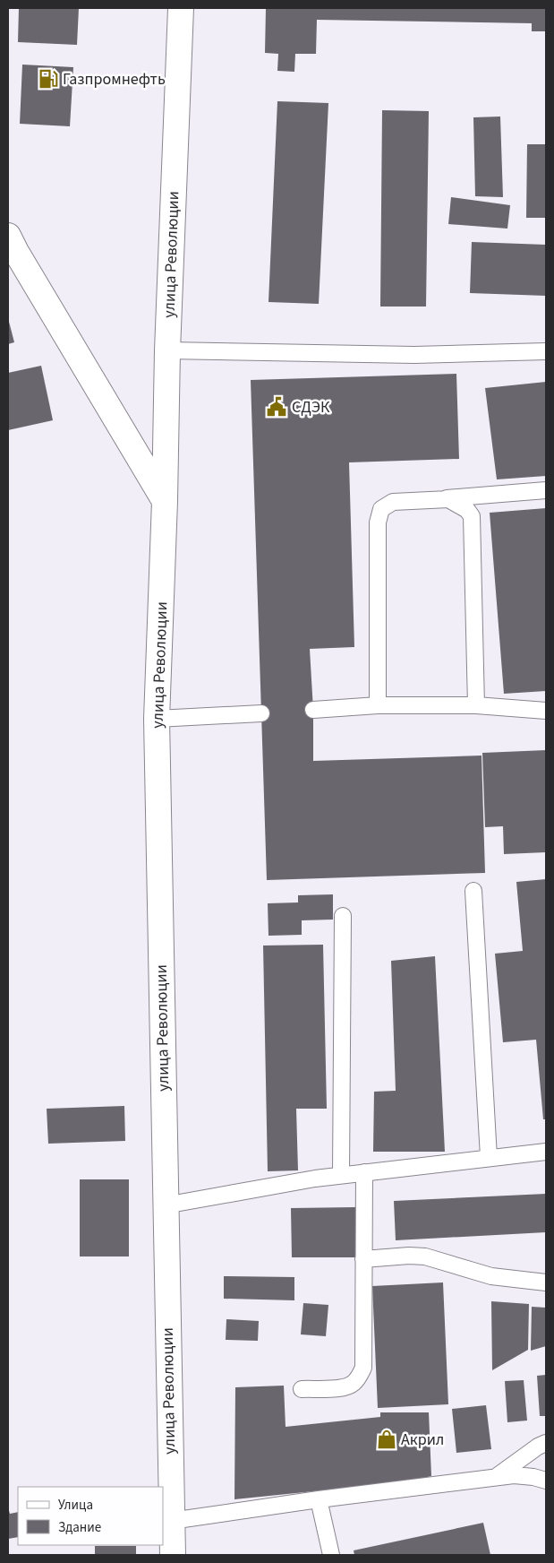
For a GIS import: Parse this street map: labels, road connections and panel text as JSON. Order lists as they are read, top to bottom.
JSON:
{
  "streets": {
    "main road": ["улица Революции"]
  },
  "places": {
    "fuel station": ["Газпромнефть"],
    "public building": ["СДЭК"],
    "shop": ["Акрил"]
  },
  "legend": ["Улица", "Здание"]
}
